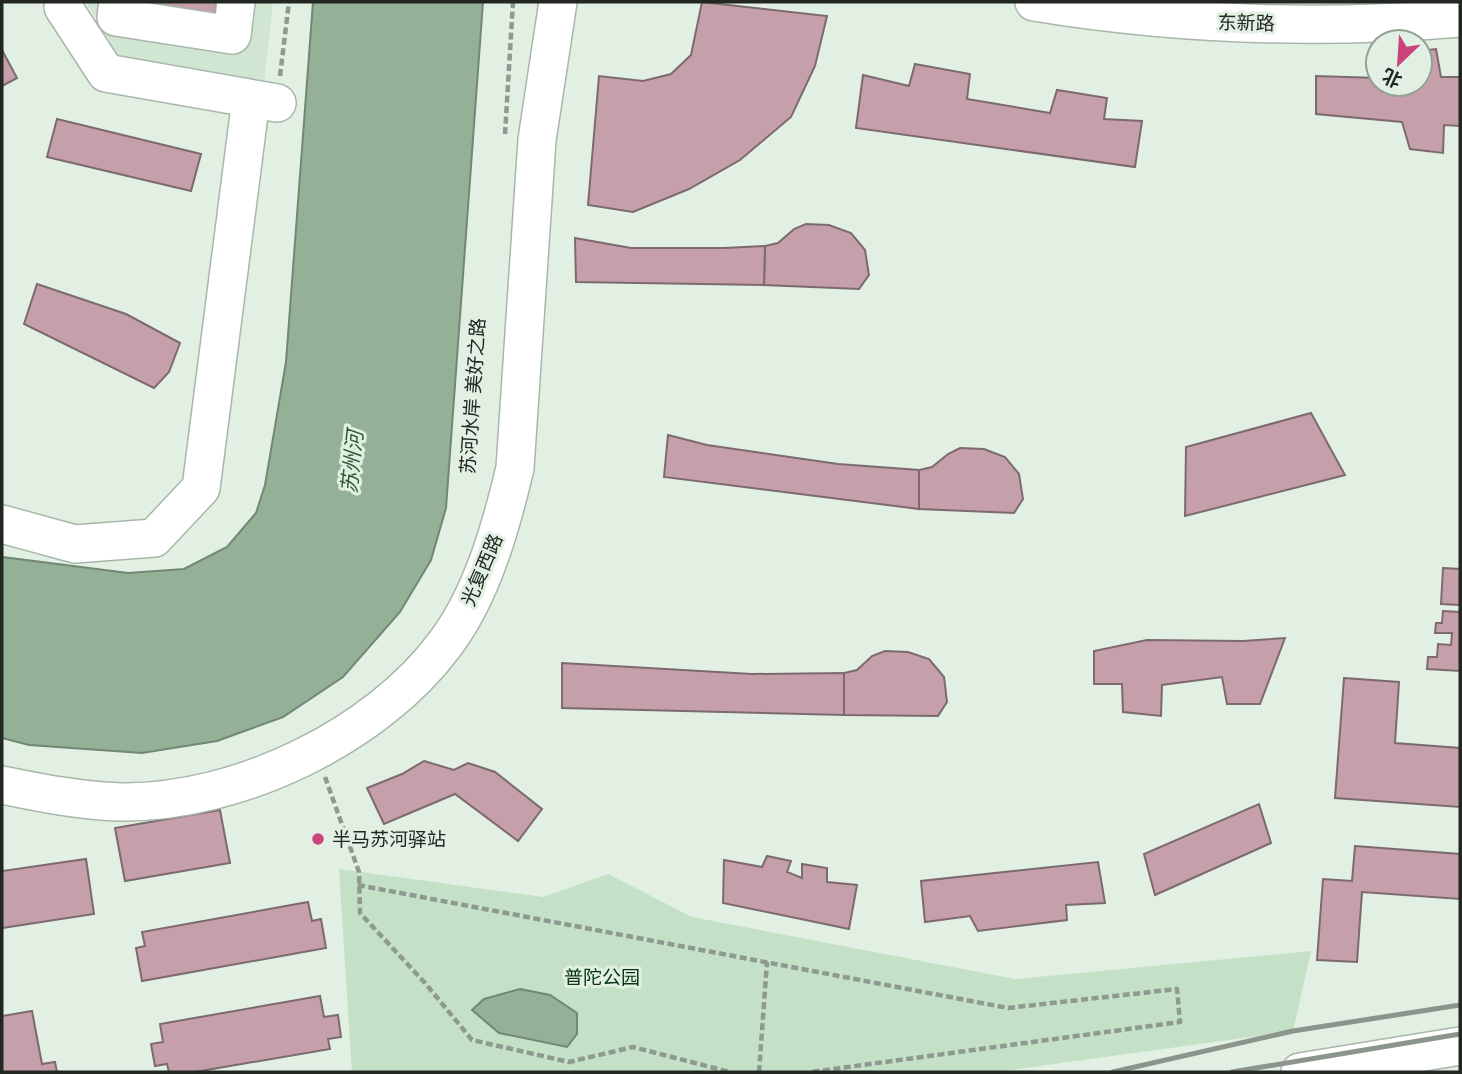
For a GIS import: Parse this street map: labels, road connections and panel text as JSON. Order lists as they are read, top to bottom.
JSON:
{
  "streets": {
    "street": ["东新路", "光复西路"]
  },
  "water": ["苏州河"],
  "parks": ["普陀公园"],
  "places": ["半马苏河驿站"],
  "north": "bottom left"
}
